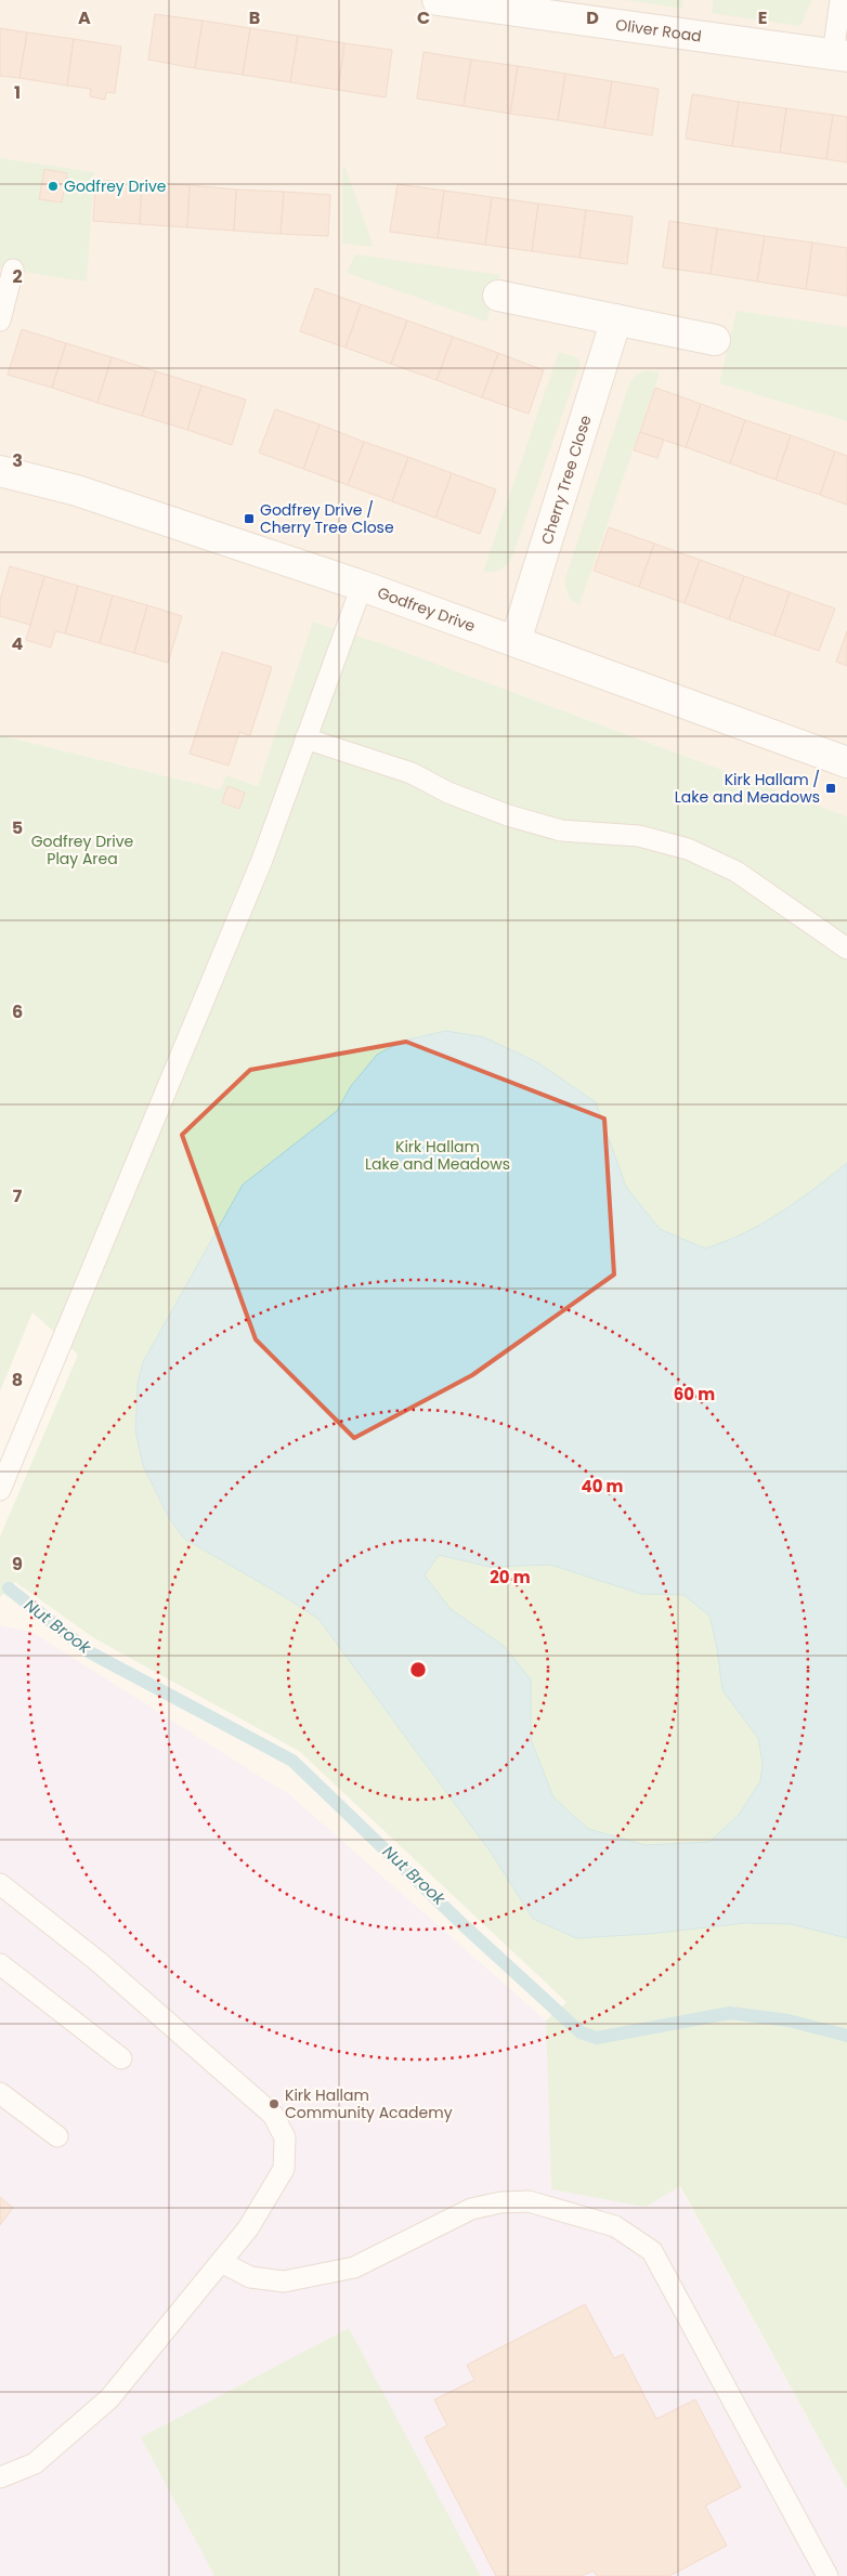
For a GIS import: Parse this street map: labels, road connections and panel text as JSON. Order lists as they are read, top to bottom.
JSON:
{
  "streets": {
    "street": ["Oliver Road", "Cherry Tree Close", "Godfrey Drive"]
  },
  "crossings": [
    ["Cherry Tree Close", "Godfrey Drive"]
  ],
  "water": ["Nut Brook"],
  "parks": ["Godfrey Drive Play Area", "Kirk Hallam Lake and Meadows"],
  "places": {
    "other": ["Godfrey Drive", "Kirk Hallam Community Academy"],
    "transit": ["Godfrey Drive / Cherry Tree Close", "Kirk Hallam / Lake and Meadows"]
  },
  "grid": {
    "columns": [
      "A",
      "B",
      "C",
      "D",
      "E"
    ],
    "rows": [
      "1",
      "2",
      "3",
      "4",
      "5",
      "6",
      "7",
      "8",
      "9"
    ]
  },
  "rings": ["60 m", "40 m", "20 m"]
}
